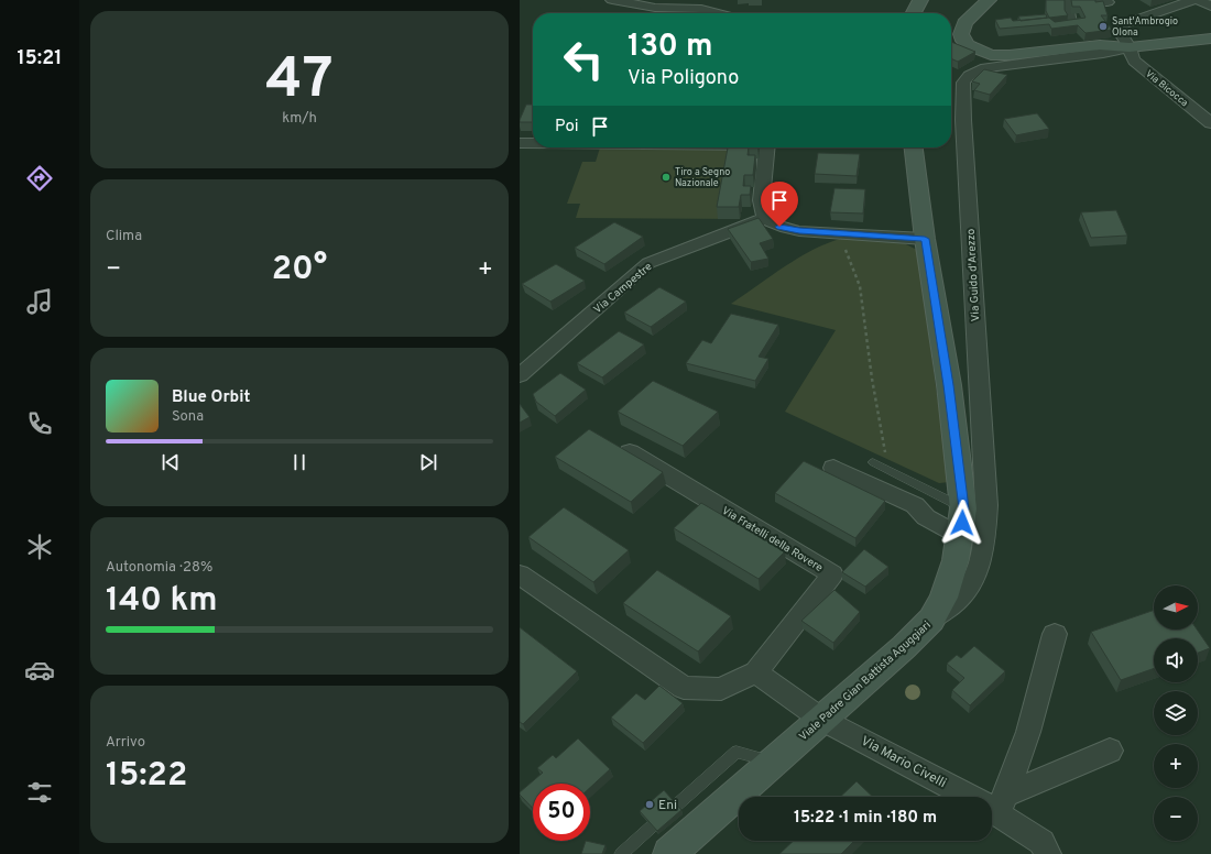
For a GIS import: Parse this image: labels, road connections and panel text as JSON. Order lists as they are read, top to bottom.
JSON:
{
  "streets": {
    "main road": ["Viale Padre Gian Battista Aguggiari"],
    "street": [
      "Via Bicocca",
      "Via Guido d'Arezzo",
      "Via Campestre",
      "Via Fratelli della Rovere",
      "Via Mario Civelli"
    ]
  },
  "crossings": [
    ["Via Bicocca", "Via Guido d'Arezzo"],
    ["Via Guido d'Arezzo", "Viale Padre Gian Battista Aguggiari"],
    ["Viale Padre Gian Battista Aguggiari", "Via Mario Civelli"]
  ],
  "places": ["Sant'Ambrogio Olona", "Tiro a Segno Nazionale", "Eni"],
  "north": "right",
  "page": {
    "tabs": "15:21",
    "tile": [
      ["47", "km/h"],
      "Clima",
      ["Autonomia · 28%", "140 km"],
      ["Arrivo", "15:22"]
    ],
    "turn": ["130 m", "Via Poligono"],
    "then": "Poi",
    "heat": ["−", "20°", "+"],
    "song": ["Blue Orbit", "Sona"],
    "map_buttons": ["+", "−"],
    "limit": "50",
    "trip": "15:22 · 1 min · 180 m"
  }
}
